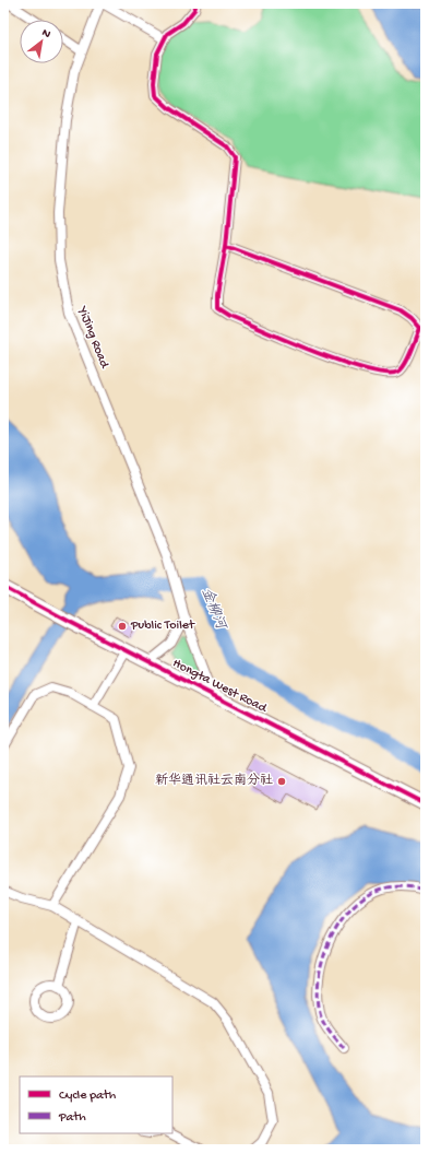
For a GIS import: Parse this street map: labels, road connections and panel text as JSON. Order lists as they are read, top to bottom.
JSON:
{
  "streets": {
    "street": ["YiJing Road", "Hongta West Road"]
  },
  "crossings": [
    ["YiJing Road", "Hongta West Road"]
  ],
  "water": ["金柳河"],
  "places": ["Public Toilet", "新华通讯社云南分社"],
  "legend": ["Cycle path", "Path"],
  "north": "top right"
}
